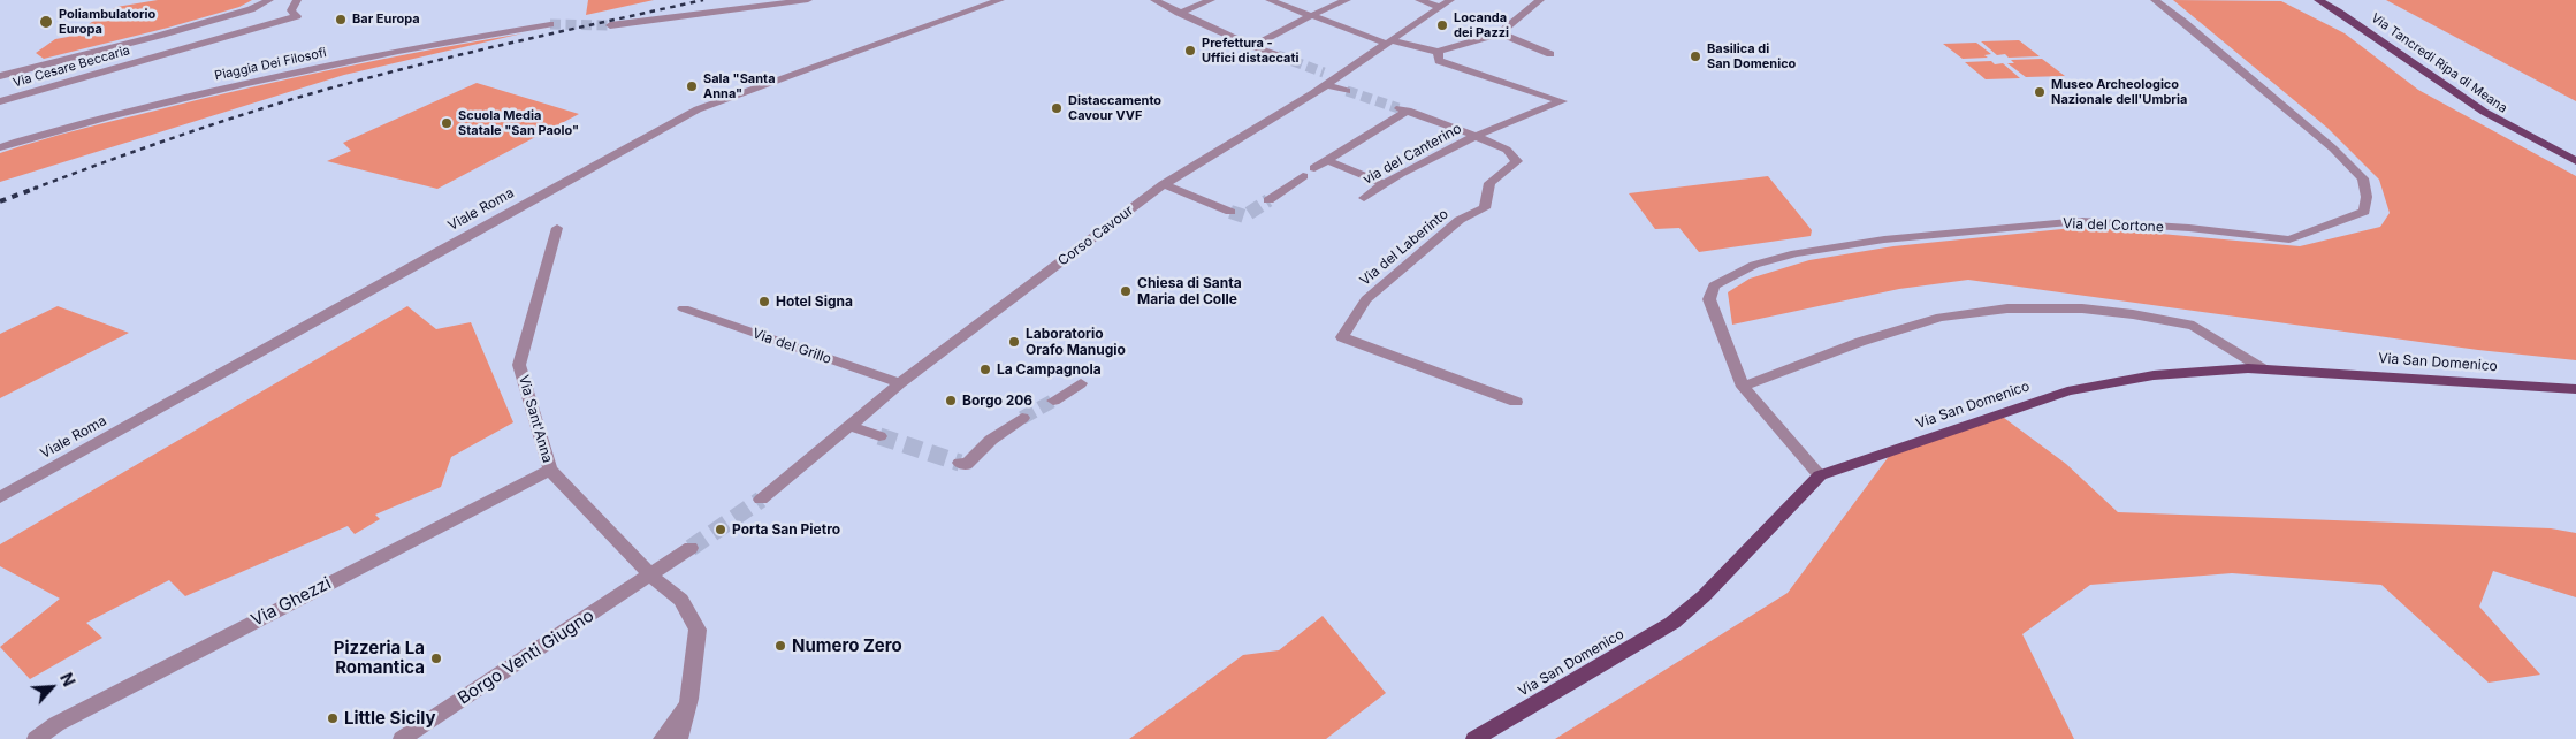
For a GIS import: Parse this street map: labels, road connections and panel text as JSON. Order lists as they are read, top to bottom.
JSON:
{
  "streets": {
    "main road": ["Via Tancredi Ripa di Meana", "Via San Domenico"],
    "street": [
      "Piaggia Dei Filosofi",
      "Via Cesare Beccaria",
      "via del Canterino",
      "Viale Roma",
      "Via del Cortone",
      "Corso Cavour",
      "Via del Laberinto",
      "Via del Grillo",
      "Via Sant'Anna",
      "Via Ghezzi",
      "Borgo Venti Giugno"
    ]
  },
  "crossings": [
    ["via del Canterino", "Via del Laberinto"],
    ["Via del Cortone", "Via San Domenico"],
    ["Corso Cavour", "Via del Grillo"],
    ["Via Sant'Anna", "Via Ghezzi"],
    ["Via Sant'Anna", "Borgo Venti Giugno"]
  ],
  "places": [
    "Bar Europa",
    "Poliambulatorio Europa",
    "Locanda dei Pazzi",
    "Prefettura - Uffici distaccati",
    "Basilica di San Domenico",
    "Sala \"Santa Anna\"",
    "Museo Archeologico Nazionale dell'Umbria",
    "Distaccamento Cavour VVF",
    "Scuola Media Statale \"San Paolo\"",
    "Chiesa di Santa Maria del Colle",
    "Hotel Signa",
    "Laboratorio Orafo Manugio",
    "La Campagnola",
    "Borgo 206",
    "Porta San Pietro",
    "Numero Zero",
    "Pizzeria La Romantica",
    "Little Sicily"
  ],
  "north": "top right"
}
